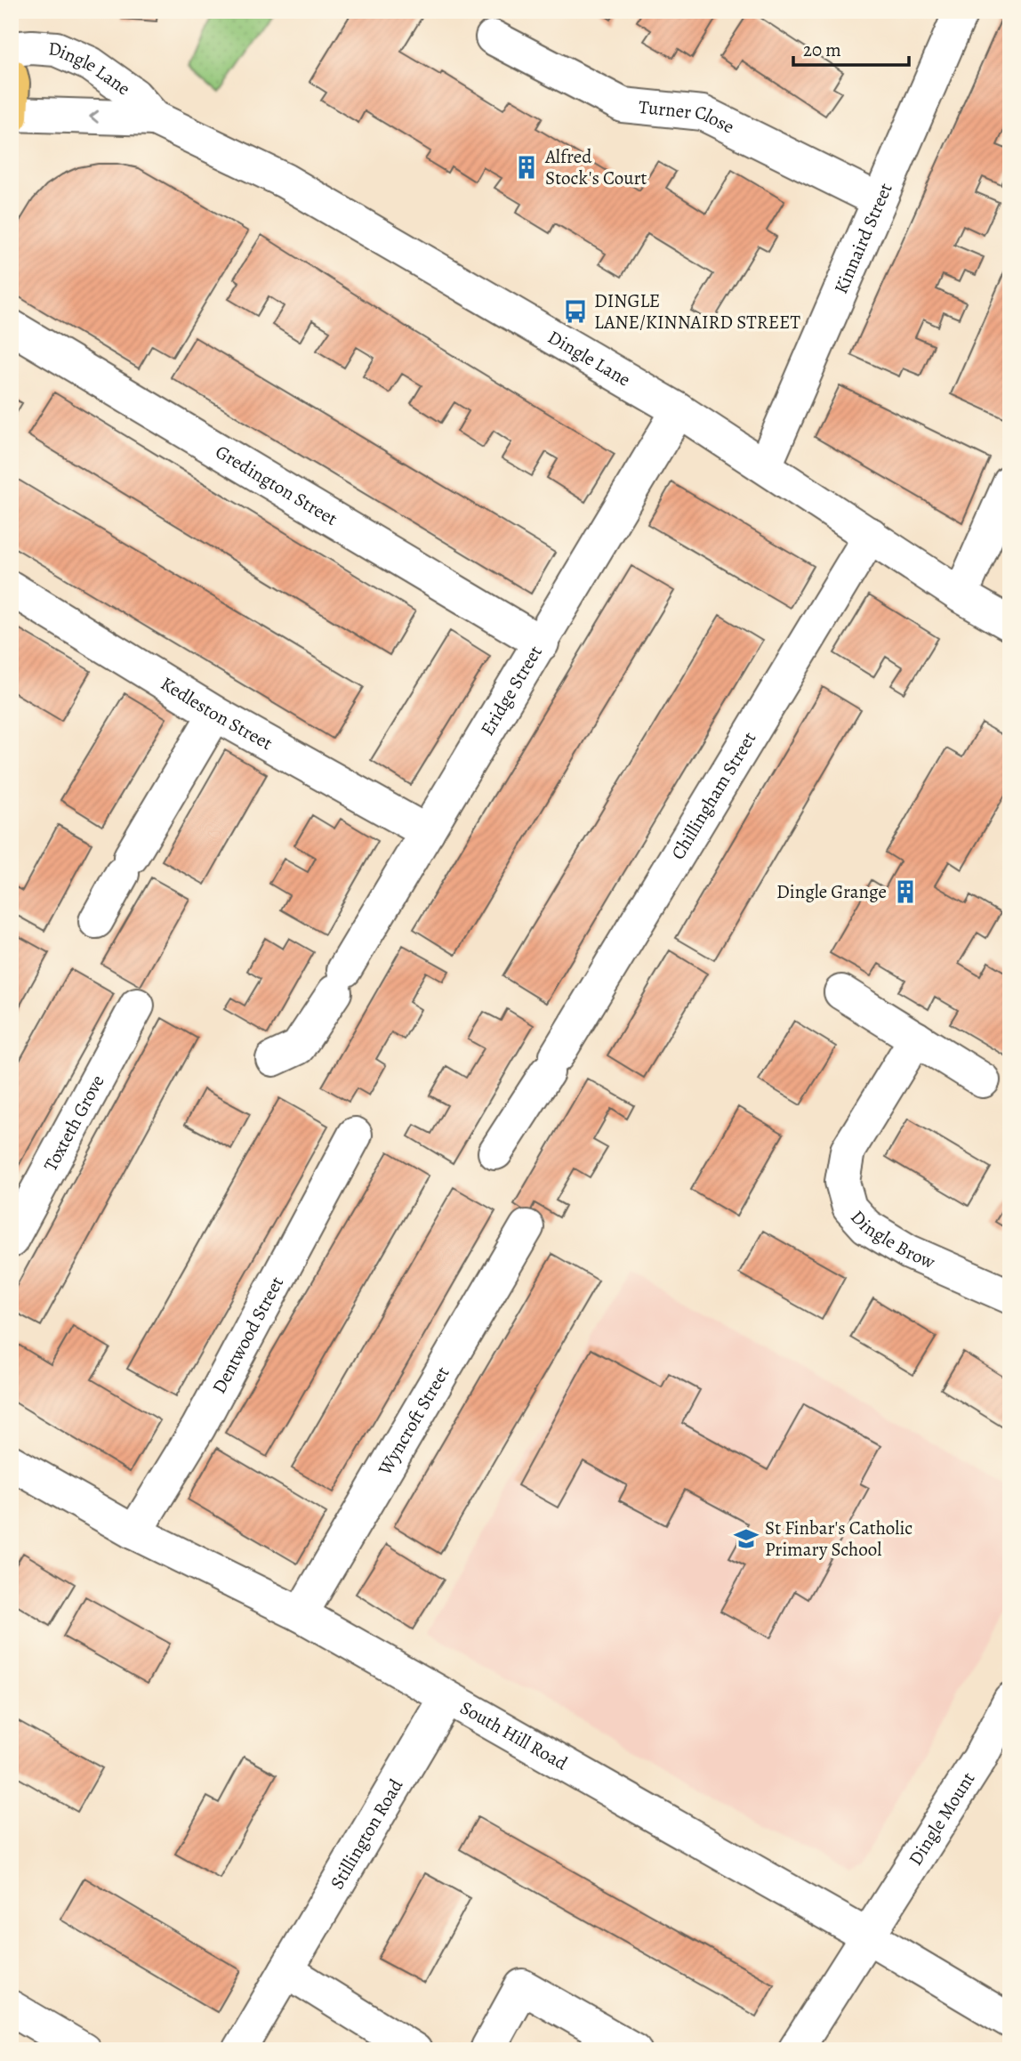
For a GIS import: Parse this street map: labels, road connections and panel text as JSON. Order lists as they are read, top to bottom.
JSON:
{
  "streets": {
    "street": [
      "Dingle Lane",
      "Turner Close",
      "Kinnaird Street",
      "Gredington Street",
      "Eridge Street",
      "Kedleston Street",
      "Chillingham Street",
      "Toxteth Grove",
      "Dingle Brow",
      "Dentwood Street",
      "Wyncroft Street",
      "South Hill Road",
      "Dingle Mount",
      "Stillington Road"
    ]
  },
  "crossings": [
    ["Dingle Lane", "Kinnaird Street"],
    ["Dingle Lane", "Eridge Street"],
    ["Dingle Lane", "Chillingham Street"],
    ["Turner Close", "Kinnaird Street"],
    ["Gredington Street", "Eridge Street"],
    ["Eridge Street", "Kedleston Street"],
    ["Dentwood Street", "South Hill Road"],
    ["Wyncroft Street", "South Hill Road"],
    ["South Hill Road", "Dingle Mount"],
    ["South Hill Road", "Stillington Road"]
  ],
  "places": {
    "building": ["Alfred Stock's Court", "Dingle Grange"],
    "bus stop": ["DINGLE LANE/KINNAIRD STREET"],
    "school or university": ["St Finbar's Catholic Primary School"]
  },
  "scale_bar": "20 m"
}
